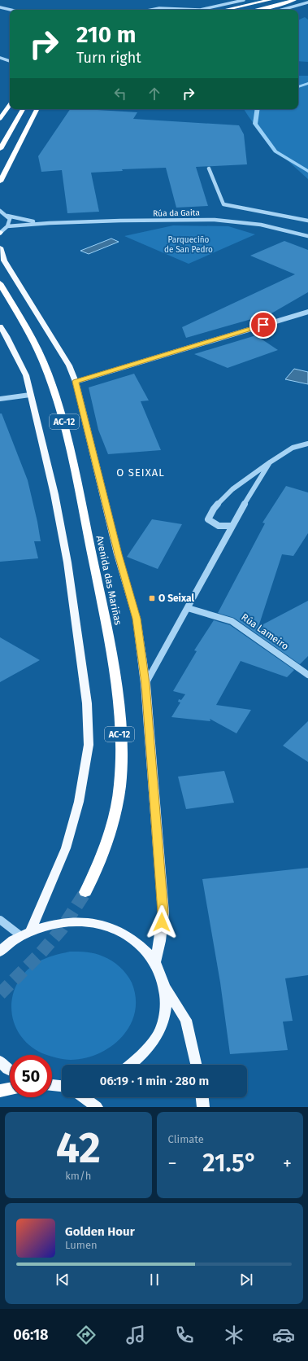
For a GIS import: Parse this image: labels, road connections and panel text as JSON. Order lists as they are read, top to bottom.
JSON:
{
  "streets": {
    "highway": ["AC-12", "Avenida das Mariñas"],
    "street": ["Rúa da Gaita", "Rúa Lameiro"]
  },
  "districts": ["O SEIXAL"],
  "parks": ["Parqueciño de San Pedro"],
  "places": {
    "transit": ["O Seixal"]
  },
  "page": {
    "turn": ["210 m", "Turn right"],
    "limit": "50",
    "trip": "06:19 · 1 min · 280 m",
    "tile": [
      ["42", "km/h"],
      "Climate"
    ],
    "heat": ["−", "21.5°", "+"],
    "song": ["Golden Hour", "Lumen"],
    "tabs": "06:18"
  }
}
